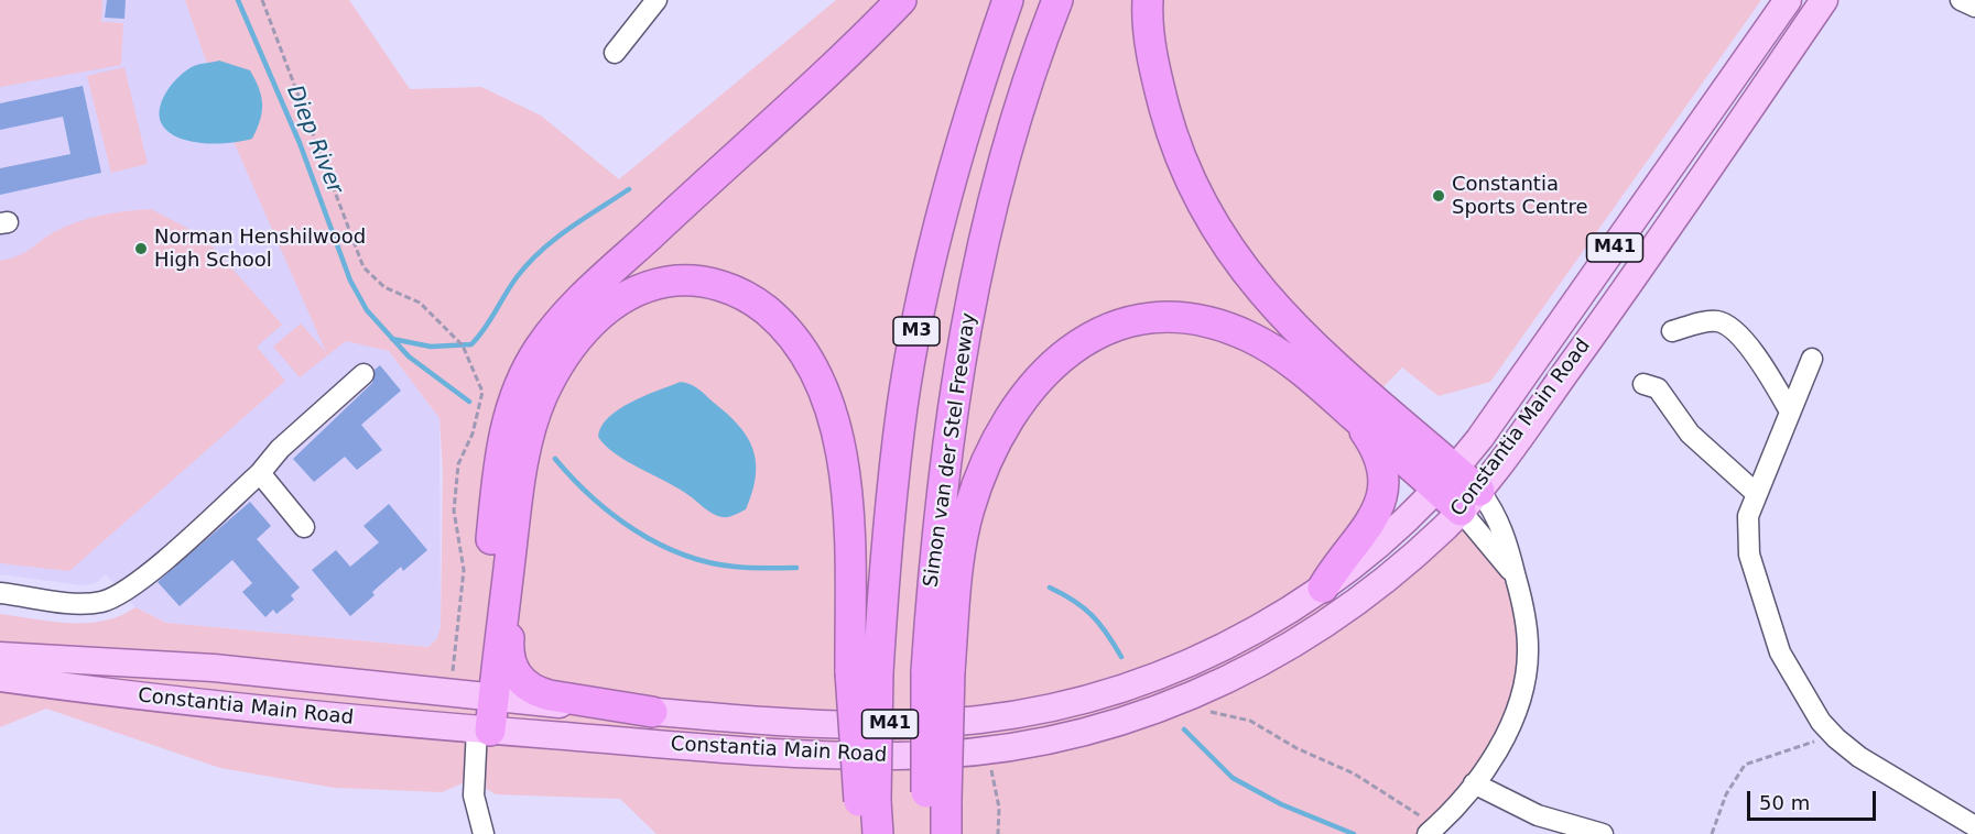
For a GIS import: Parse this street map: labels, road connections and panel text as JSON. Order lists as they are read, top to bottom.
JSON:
{
  "streets": {
    "highway": ["M3", "Simon van der Stel Freeway"],
    "main road": ["M41", "Constantia Main Road"]
  },
  "water": ["Diep River"],
  "places": ["Constantia Sports Centre", "Norman Henshilwood High School"],
  "scale_bar": "50 m"
}
